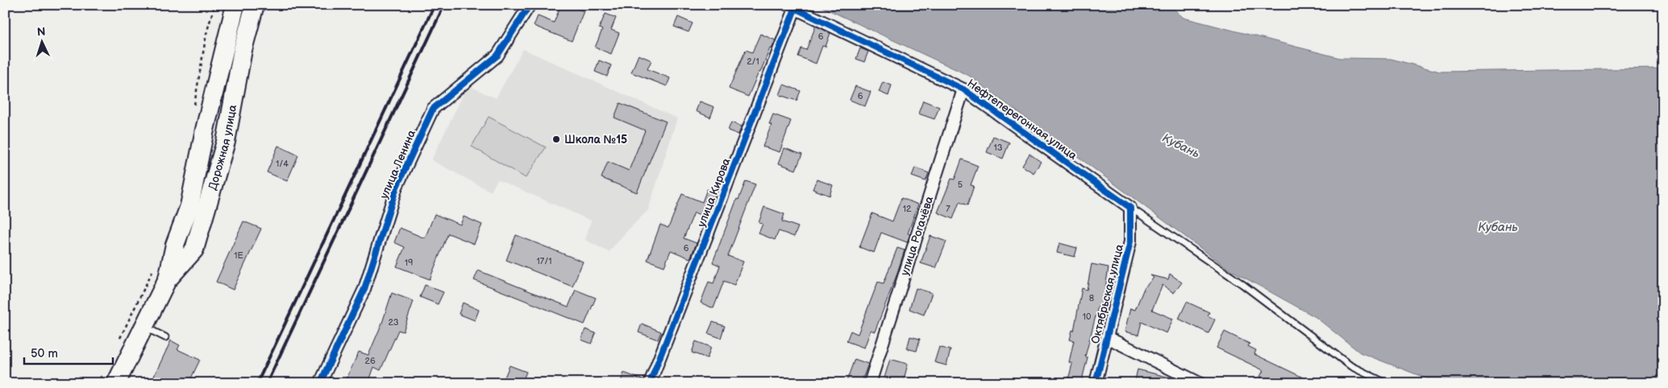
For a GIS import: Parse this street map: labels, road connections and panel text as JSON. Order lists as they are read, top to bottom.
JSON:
{
  "streets": {
    "main road": ["Дорожная улица"],
    "street": [
      "Нефтеперегонная улица",
      "улица Ленина",
      "улица Кирова",
      "улица Рогачёва",
      "Октябрьская улица"
    ]
  },
  "crossings": [
    ["Нефтеперегонная улица", "улица Кирова"],
    ["Нефтеперегонная улица", "улица Рогачёва"],
    ["Нефтеперегонная улица", "Октябрьская улица"]
  ],
  "water": ["Кубань"],
  "places": ["Школа №15"],
  "house_numbers": [
    "6",
    "2/1",
    "6",
    "13",
    "1/4",
    "5",
    "12",
    "7",
    "6",
    "1Е",
    "17/1",
    "19",
    "8",
    "10",
    "23",
    "26"
  ],
  "scale_bar": "50 m",
  "north": "top"
}
